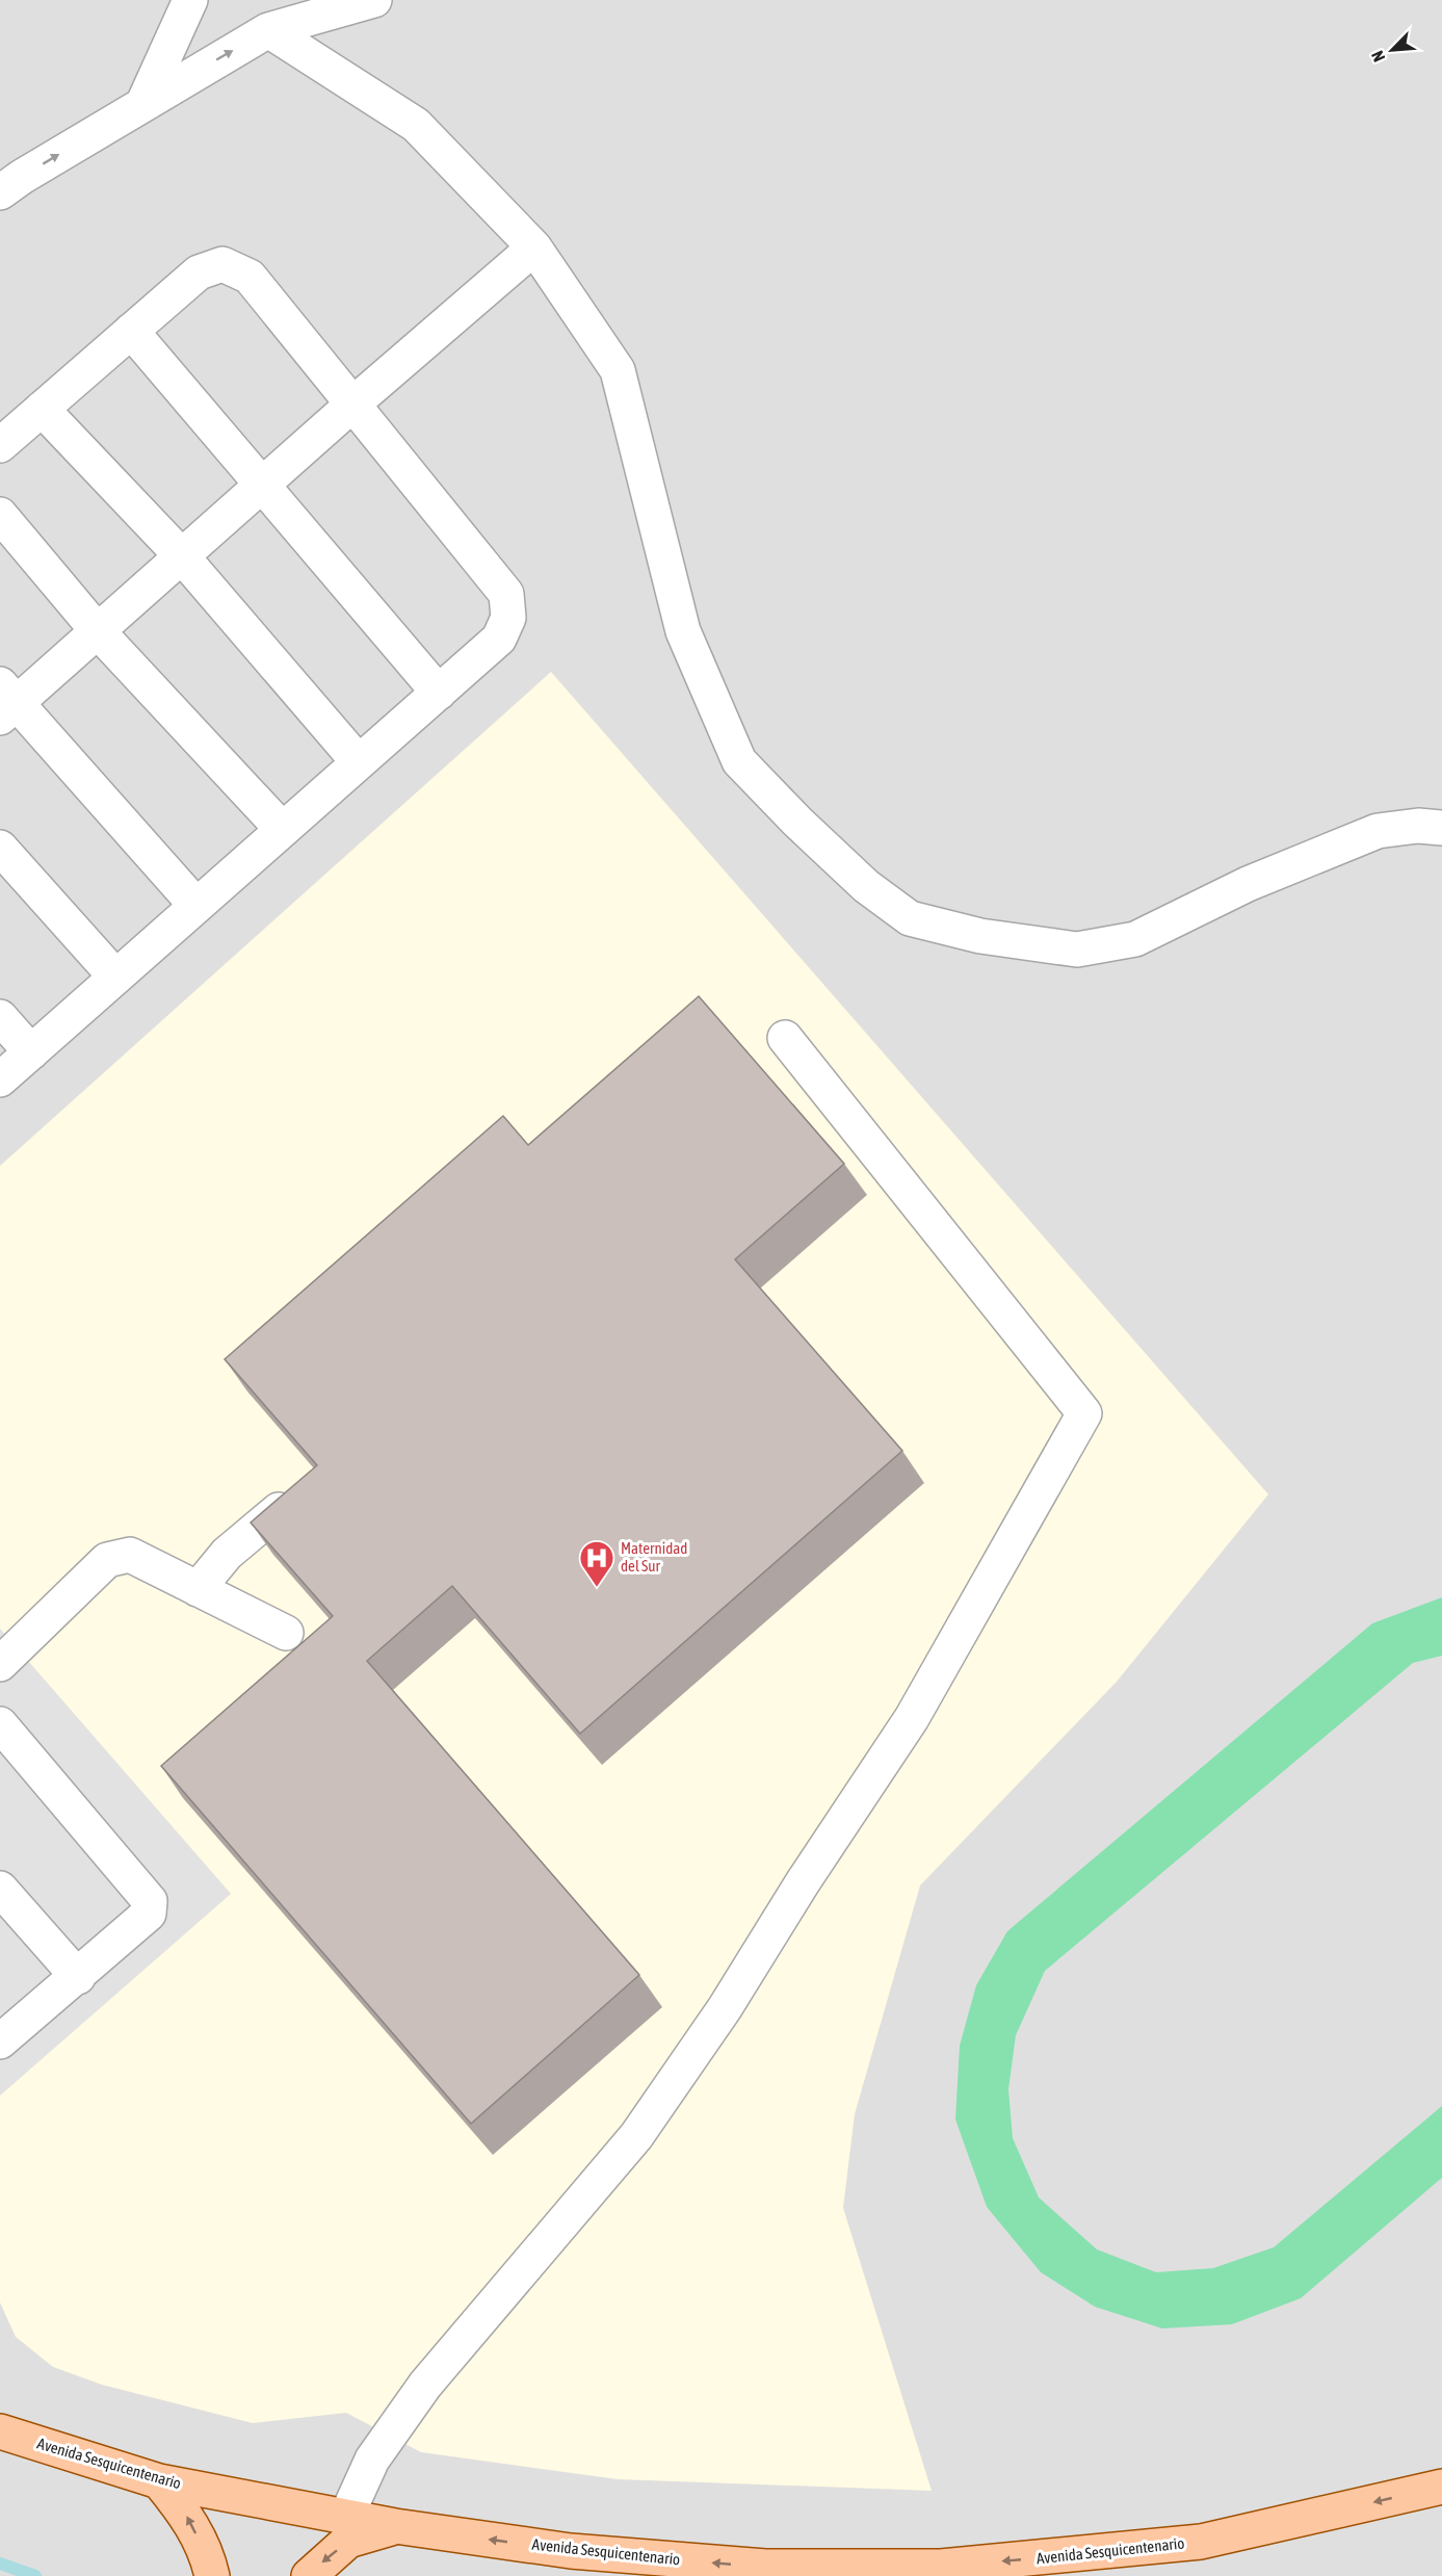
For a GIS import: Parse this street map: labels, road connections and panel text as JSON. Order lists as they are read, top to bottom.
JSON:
{
  "streets": {
    "main road": ["Avenida Sesquicentenario"]
  },
  "one_way": ["Avenida Sesquicentenario"],
  "places": {
    "hospital": ["Maternidad del Sur"]
  },
  "north": "bottom left"
}
